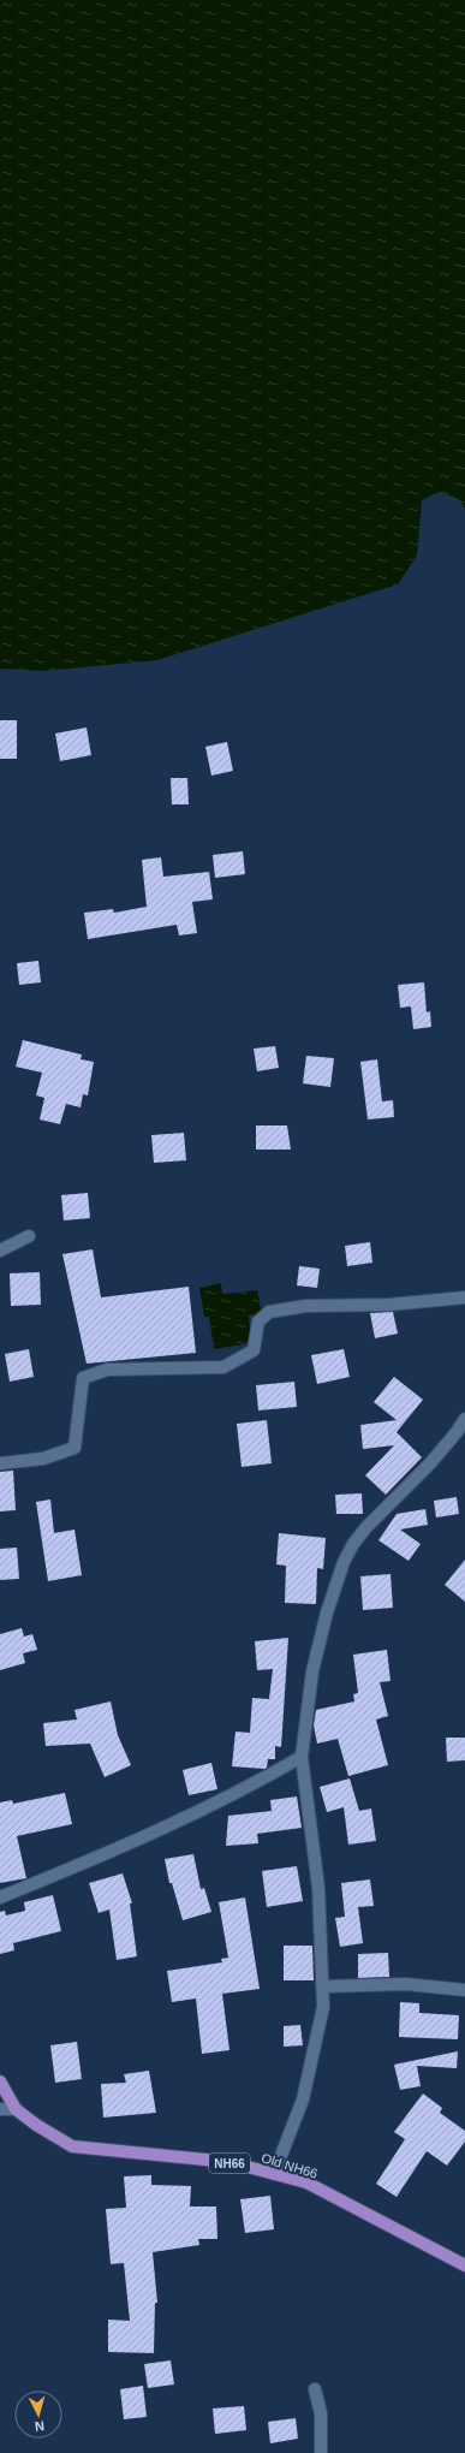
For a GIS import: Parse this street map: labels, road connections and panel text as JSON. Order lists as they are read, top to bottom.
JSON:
{
  "streets": {
    "main road": ["NH66", "Old NH66"]
  },
  "north": "bottom"
}
